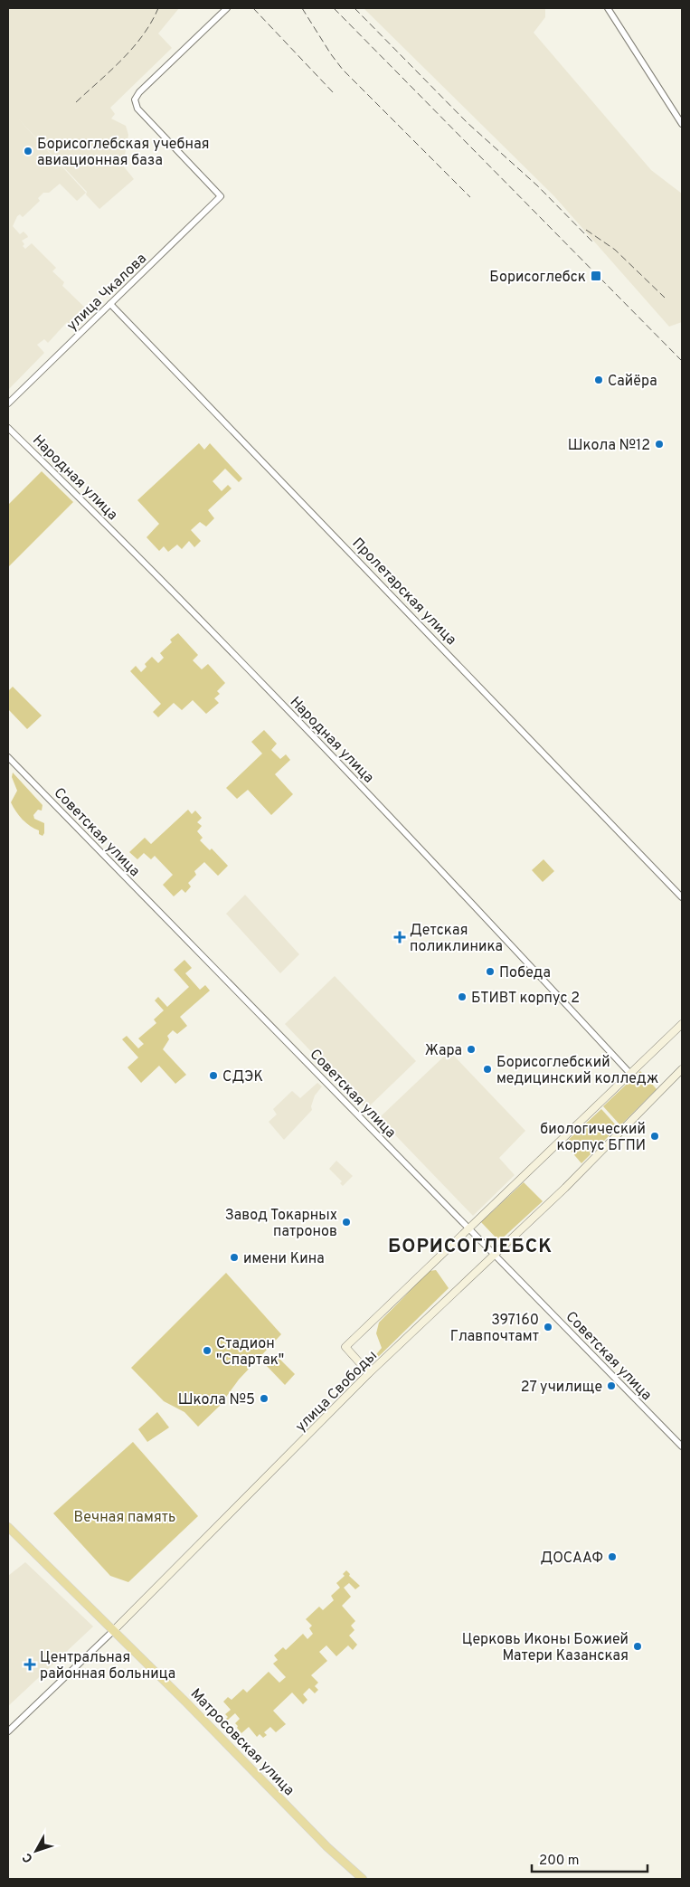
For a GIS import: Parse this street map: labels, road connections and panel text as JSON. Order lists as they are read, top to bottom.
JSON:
{
  "streets": {
    "highway": ["Матросовская улица"],
    "main road": ["улица Свободы"],
    "street": [
      "улица Чкалова",
      "Народная улица",
      "Пролетарская улица",
      "Советская улица"
    ]
  },
  "crossings": [
    ["улица Чкалова", "Пролетарская улица"],
    ["Народная улица", "улица Свободы"],
    ["Советская улица", "улица Свободы"],
    ["улица Свободы", "Матросовская улица"]
  ],
  "districts": ["БОРИСОГЛЕБСК"],
  "parks": ["Вечная память"],
  "places": {
    "other": [
      "Борисоглебская учебная авиационная база",
      "Сайёра",
      "Школа №12",
      "Победа",
      "БТИВТ корпус 2",
      "Жара",
      "Борисоглебский медицинский колледж",
      "СДЭК",
      "биологический корпус БГПИ",
      "Завод Токарных патронов",
      "имени Кина",
      "397160 Главпочтамт",
      "Стадион \"Спартак\"",
      "27 училище",
      "Школа №5",
      "ДОСААФ",
      "Церковь Иконы Божией Матери Казанская"
    ],
    "transit": ["Борисоглебск"],
    "health": ["Детская поликлиника", "Центральная районная больница"]
  },
  "scale_bar": "200 m",
  "north": "bottom left"
}
